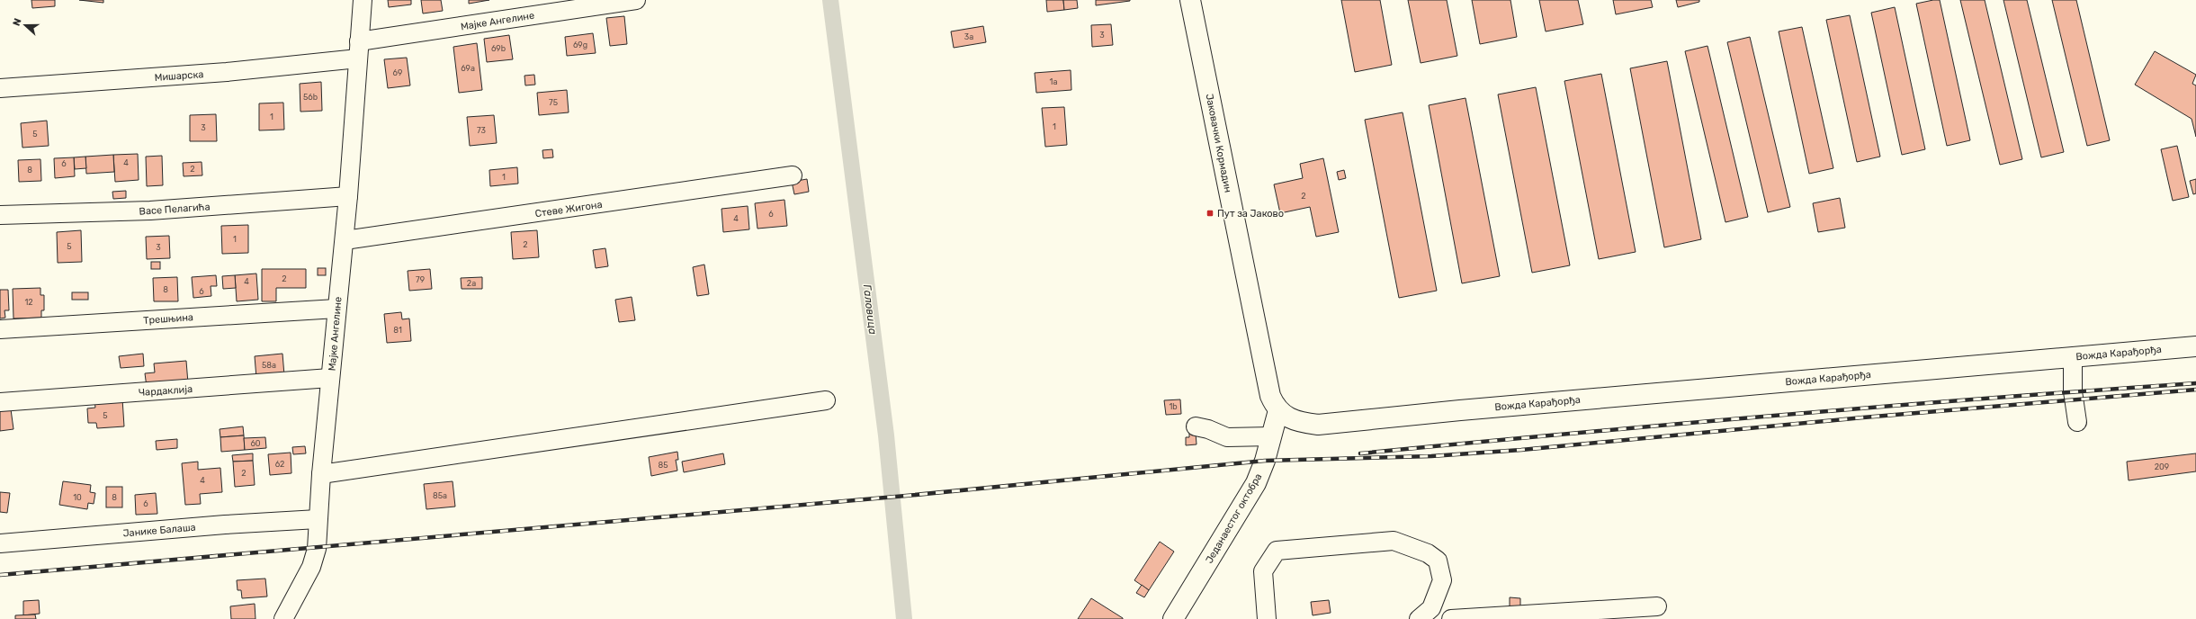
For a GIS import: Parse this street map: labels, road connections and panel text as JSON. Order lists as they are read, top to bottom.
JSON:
{
  "streets": {
    "main road": ["Јаковачки Кормадин", "Вожда Карађорђа", "Једанаестог октобра"],
    "street": [
      "Мајке Ангелине",
      "Мишарска",
      "Васе Пелагића",
      "Стеве Жигона",
      "Трешњина",
      "Чардаклија",
      "Јанике Балаша"
    ]
  },
  "crossings": [
    ["Мајке Ангелине", "Мишарска"],
    ["Мајке Ангелине", "Васе Пелагића"],
    ["Мајке Ангелине", "Стеве Жигона"],
    ["Мајке Ангелине", "Трешњина"],
    ["Мајке Ангелине", "Чардаклија"],
    ["Мајке Ангелине", "Јанике Балаша"],
    ["Јаковачки Кормадин", "Вожда Карађорђа"],
    ["Јаковачки Кормадин", "Једанаестог октобра"],
    ["Вожда Карађорђа", "Једанаестог октобра"]
  ],
  "water": ["Галовица"],
  "places": {
    "transit": ["Пут за Јаково"]
  },
  "house_numbers": [
    "3",
    "3a",
    "69g",
    "69b",
    "69a",
    "69",
    "1a",
    "56b",
    "75",
    "1",
    "1",
    "3",
    "73",
    "5",
    "4",
    "6",
    "2",
    "8",
    "1",
    "2",
    "6",
    "4",
    "1",
    "2",
    "5",
    "3",
    "2",
    "79",
    "4",
    "2a",
    "8",
    "6",
    "12",
    "81",
    "58a",
    "1b",
    "5",
    "60",
    "62",
    "85",
    "209",
    "2",
    "4",
    "85a",
    "10",
    "8",
    "6"
  ],
  "north": "left"
}
